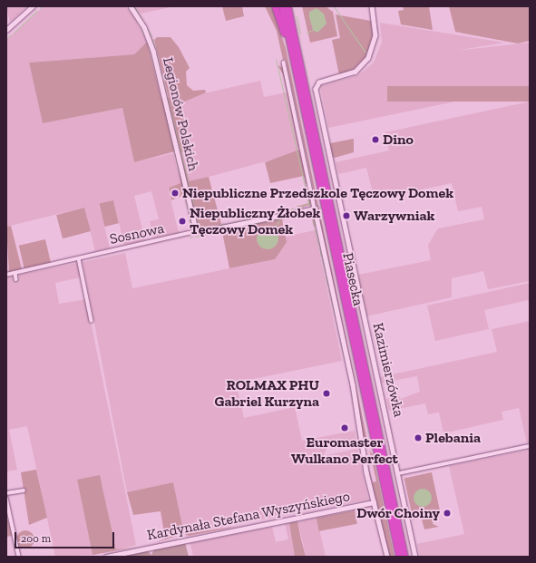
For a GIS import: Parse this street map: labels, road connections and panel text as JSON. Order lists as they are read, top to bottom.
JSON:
{
  "streets": {
    "highway": ["Piasecka"],
    "street": [
      "Legionów Polskich",
      "Sosnowa",
      "Kazimierzówka",
      "Kardynała Stefana Wyszyńskiego"
    ]
  },
  "crossings": [
    ["Legionów Polskich", "Sosnowa"]
  ],
  "places": [
    "Dino",
    "Niepubliczne Przedszkole Tęczowy Domek",
    "Warzywniak",
    "Niepubliczny Żłobek Tęczowy Domek",
    "ROLMAX PHU Gabriel Kurzyna",
    "Euromaster Wulkano Perfect",
    "Plebania",
    "Dwór Choiny"
  ],
  "scale_bar": "200 m"
}
